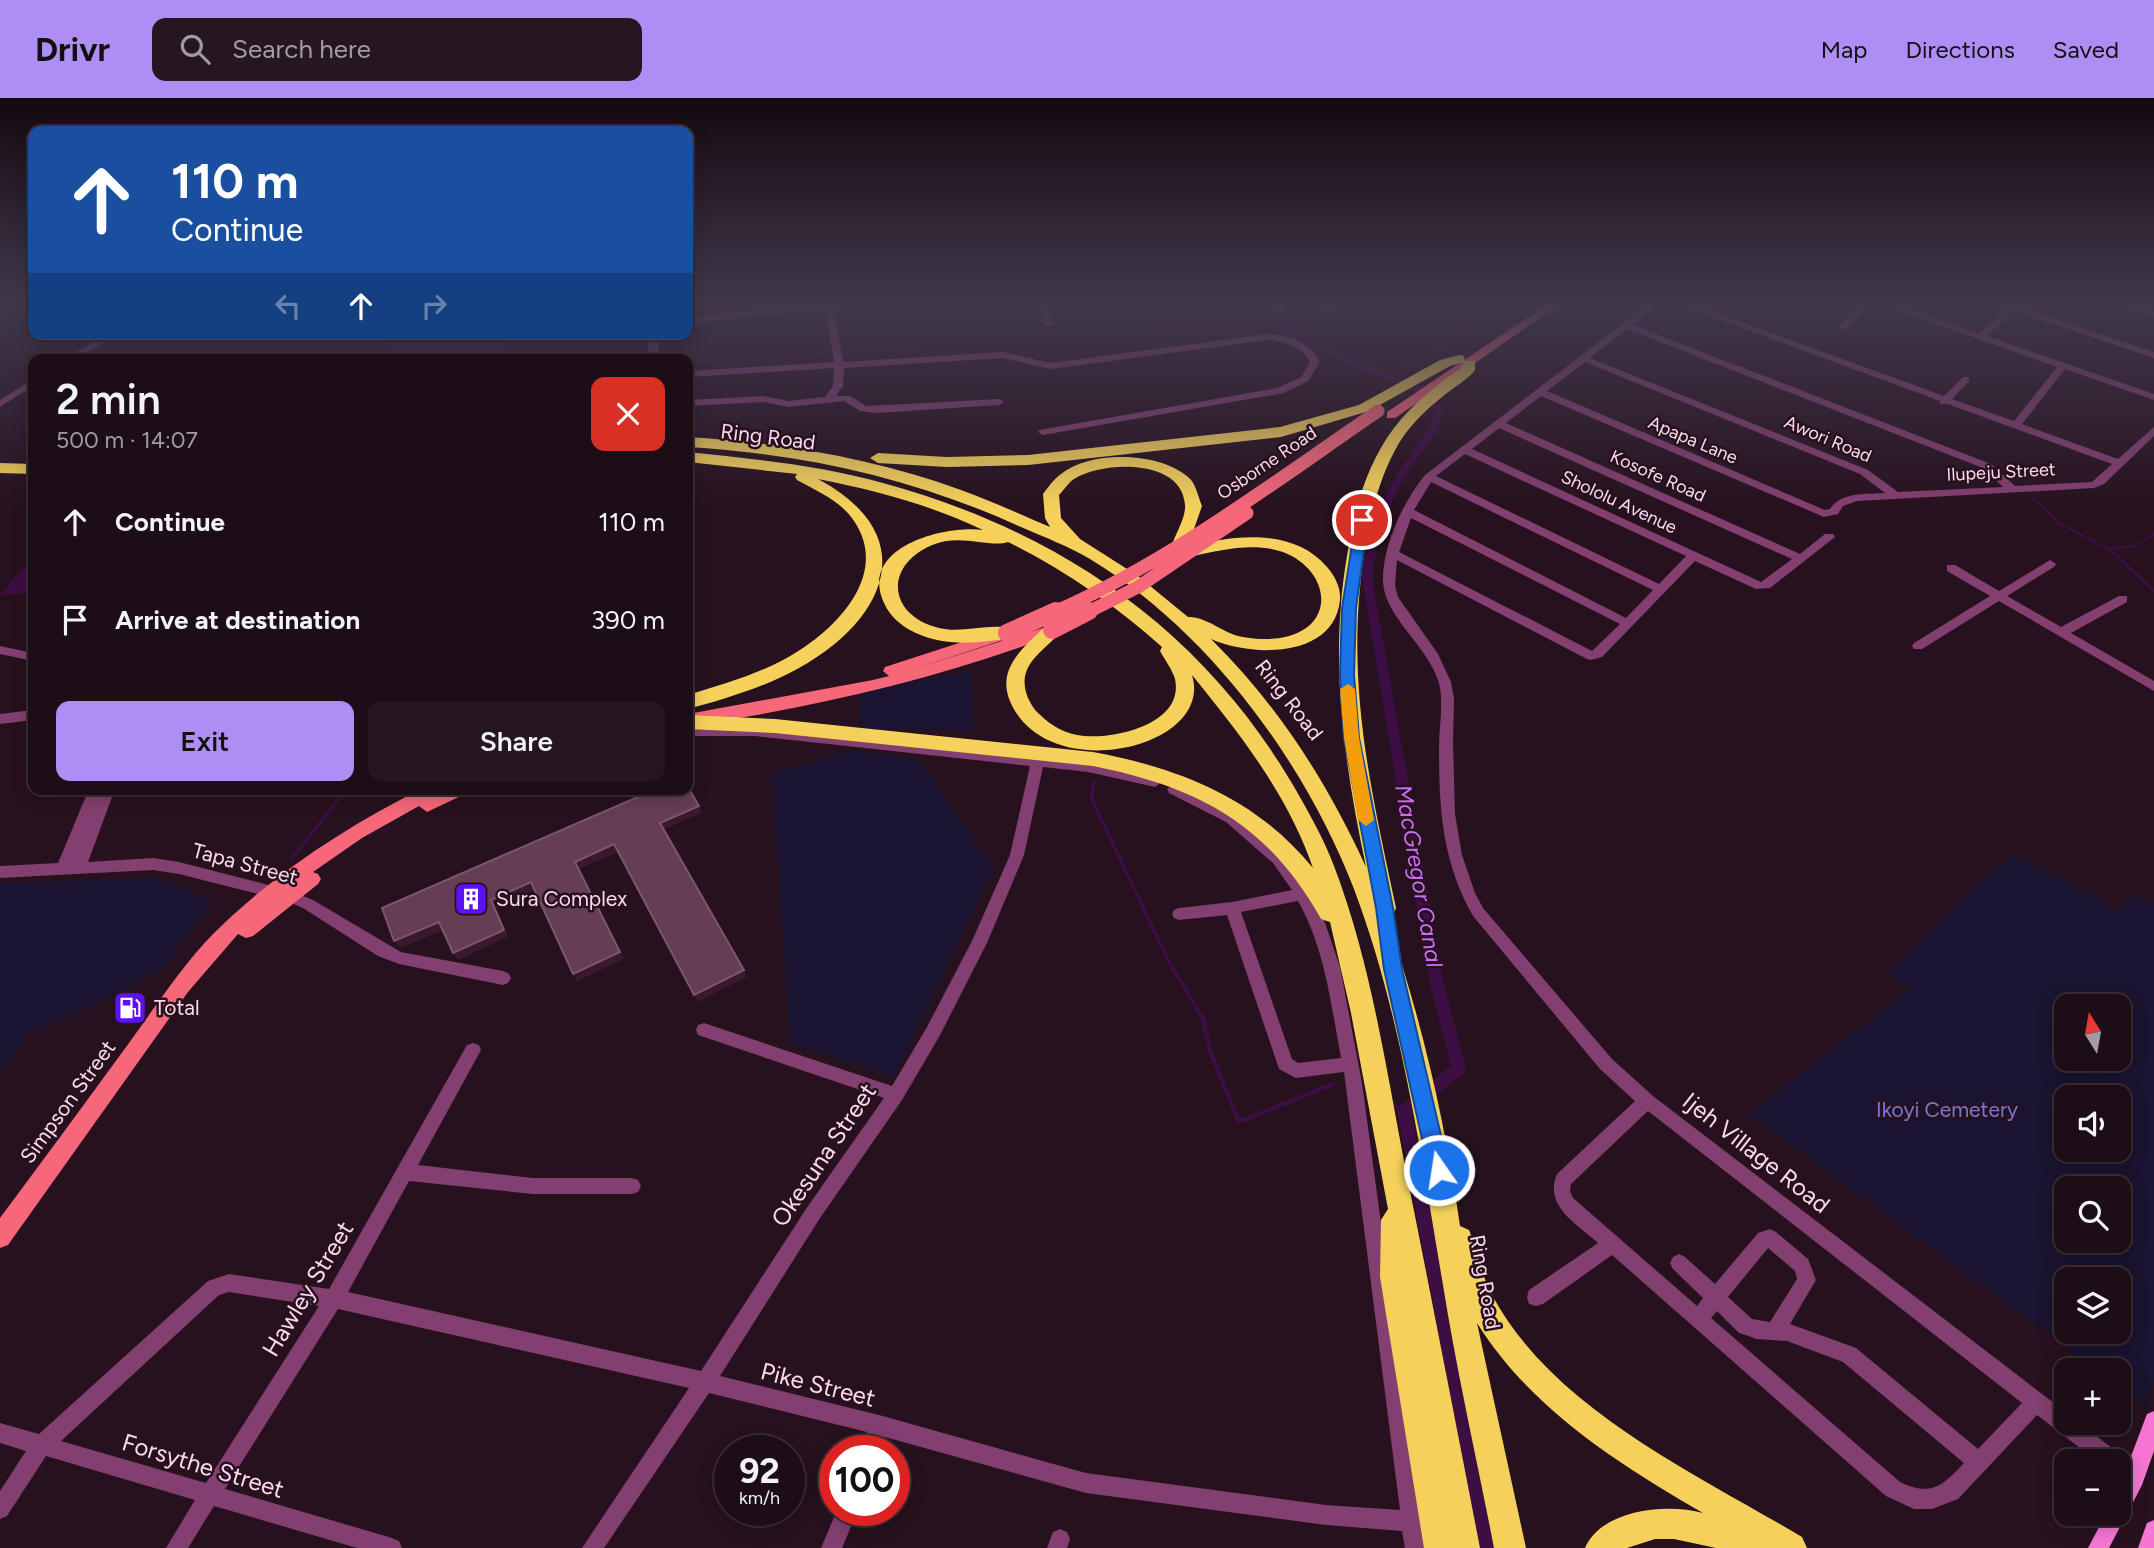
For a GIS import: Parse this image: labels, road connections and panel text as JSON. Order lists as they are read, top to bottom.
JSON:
{
  "streets": {
    "highway": ["Ring Road"],
    "main road": ["Osborne Road", "Simpson Street"],
    "street": [
      "Awori Road",
      "Apapa Lane",
      "Ilupeju Street",
      "Kosofe Road",
      "Shololu Avenue",
      "Tapa Street",
      "Ijeh Village Road",
      "Okesuna Street",
      "Hawley Street",
      "Pike Street",
      "Forsythe Street"
    ]
  },
  "crossings": [
    ["Awori Road", "Ilupeju Street"],
    ["Apapa Lane", "Ilupeju Street"],
    ["Kosofe Road", "Shololu Avenue"],
    ["Tapa Street", "Simpson Street"],
    ["Okesuna Street", "Pike Street"],
    ["Hawley Street", "Pike Street"],
    ["Hawley Street", "Forsythe Street"],
    ["Pike Street", "Forsythe Street"]
  ],
  "water": ["MacGregor Canal"],
  "parks": ["Ikoyi Cemetery"],
  "places": {
    "building": ["Sura Complex"],
    "fuel station": ["Total"]
  },
  "north": "top",
  "page": {
    "header": "Drivr",
    "search": "Search here",
    "nav": ["Map", "Directions", "Saved"],
    "turn": ["110 m", "Continue"],
    "heading": ["2 min", "500 m · 14:07"],
    "list": [
      {
        "name": "Continue",
        "value": "110 m"
      },
      {
        "name": "Arrive at destination",
        "value": "390 m"
      }
    ],
    "buttons": ["Exit", "Share"],
    "map_buttons": ["+", "−"],
    "speed": "92 km/h",
    "limit": "100"
  }
}
